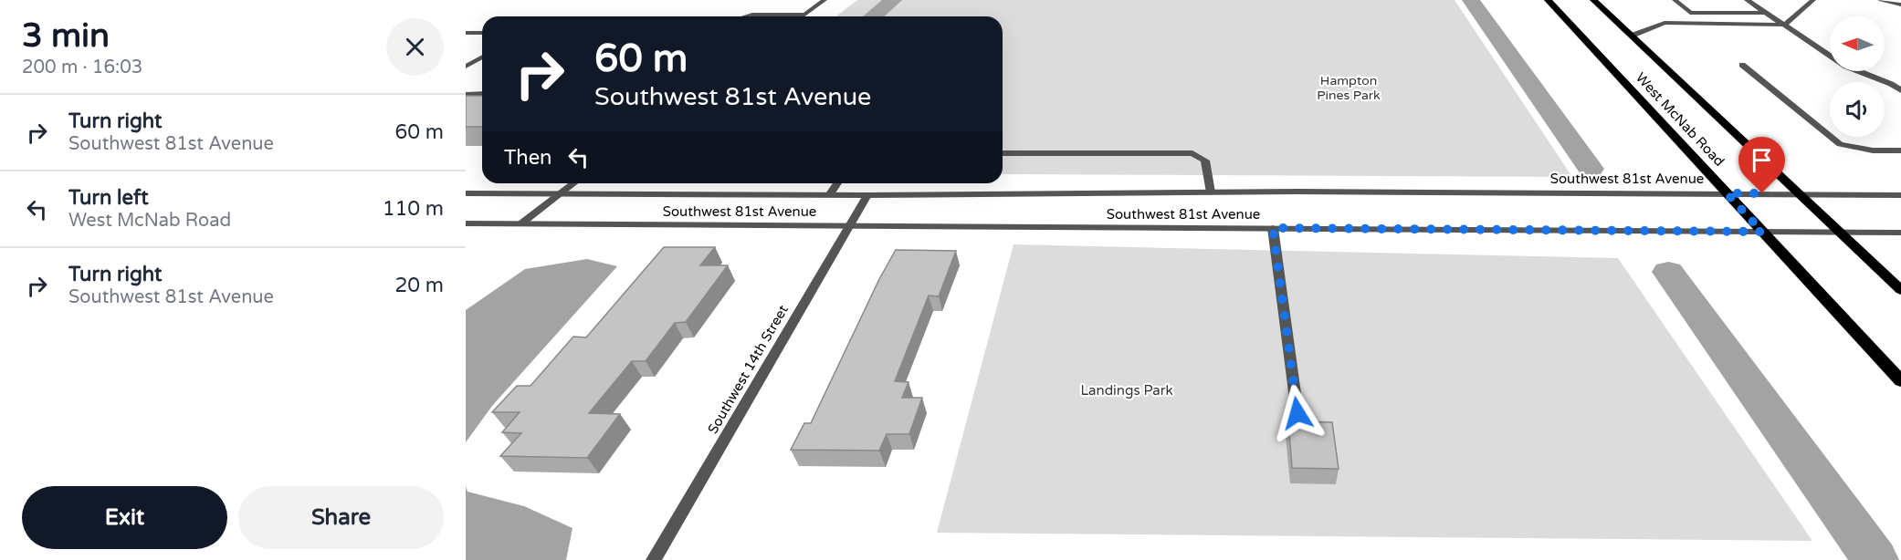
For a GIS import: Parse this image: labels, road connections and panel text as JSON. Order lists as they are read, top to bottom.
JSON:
{
  "streets": {
    "main road": ["West McNab Road"],
    "street": ["Southwest 81st Avenue", "Southwest 14th Street"]
  },
  "crossings": [
    ["West McNab Road", "Southwest 81st Avenue"],
    ["Southwest 81st Avenue", "Southwest 14th Street"]
  ],
  "parks": ["Hampton Pines Park", "Landings Park"],
  "north": "left",
  "page": {
    "heading": ["3 min", "200 m · 16:03"],
    "turn": ["60 m", "Southwest 81st Avenue"],
    "list": [
      {
        "name": "Turn right",
        "note": "Southwest 81st Avenue",
        "value": "60 m"
      },
      {
        "name": "Turn left",
        "note": "West McNab Road",
        "value": "110 m"
      },
      {
        "name": "Turn right",
        "note": "Southwest 81st Avenue",
        "value": "20 m"
      }
    ],
    "then": "Then",
    "buttons": ["Exit", "Share"]
  }
}
